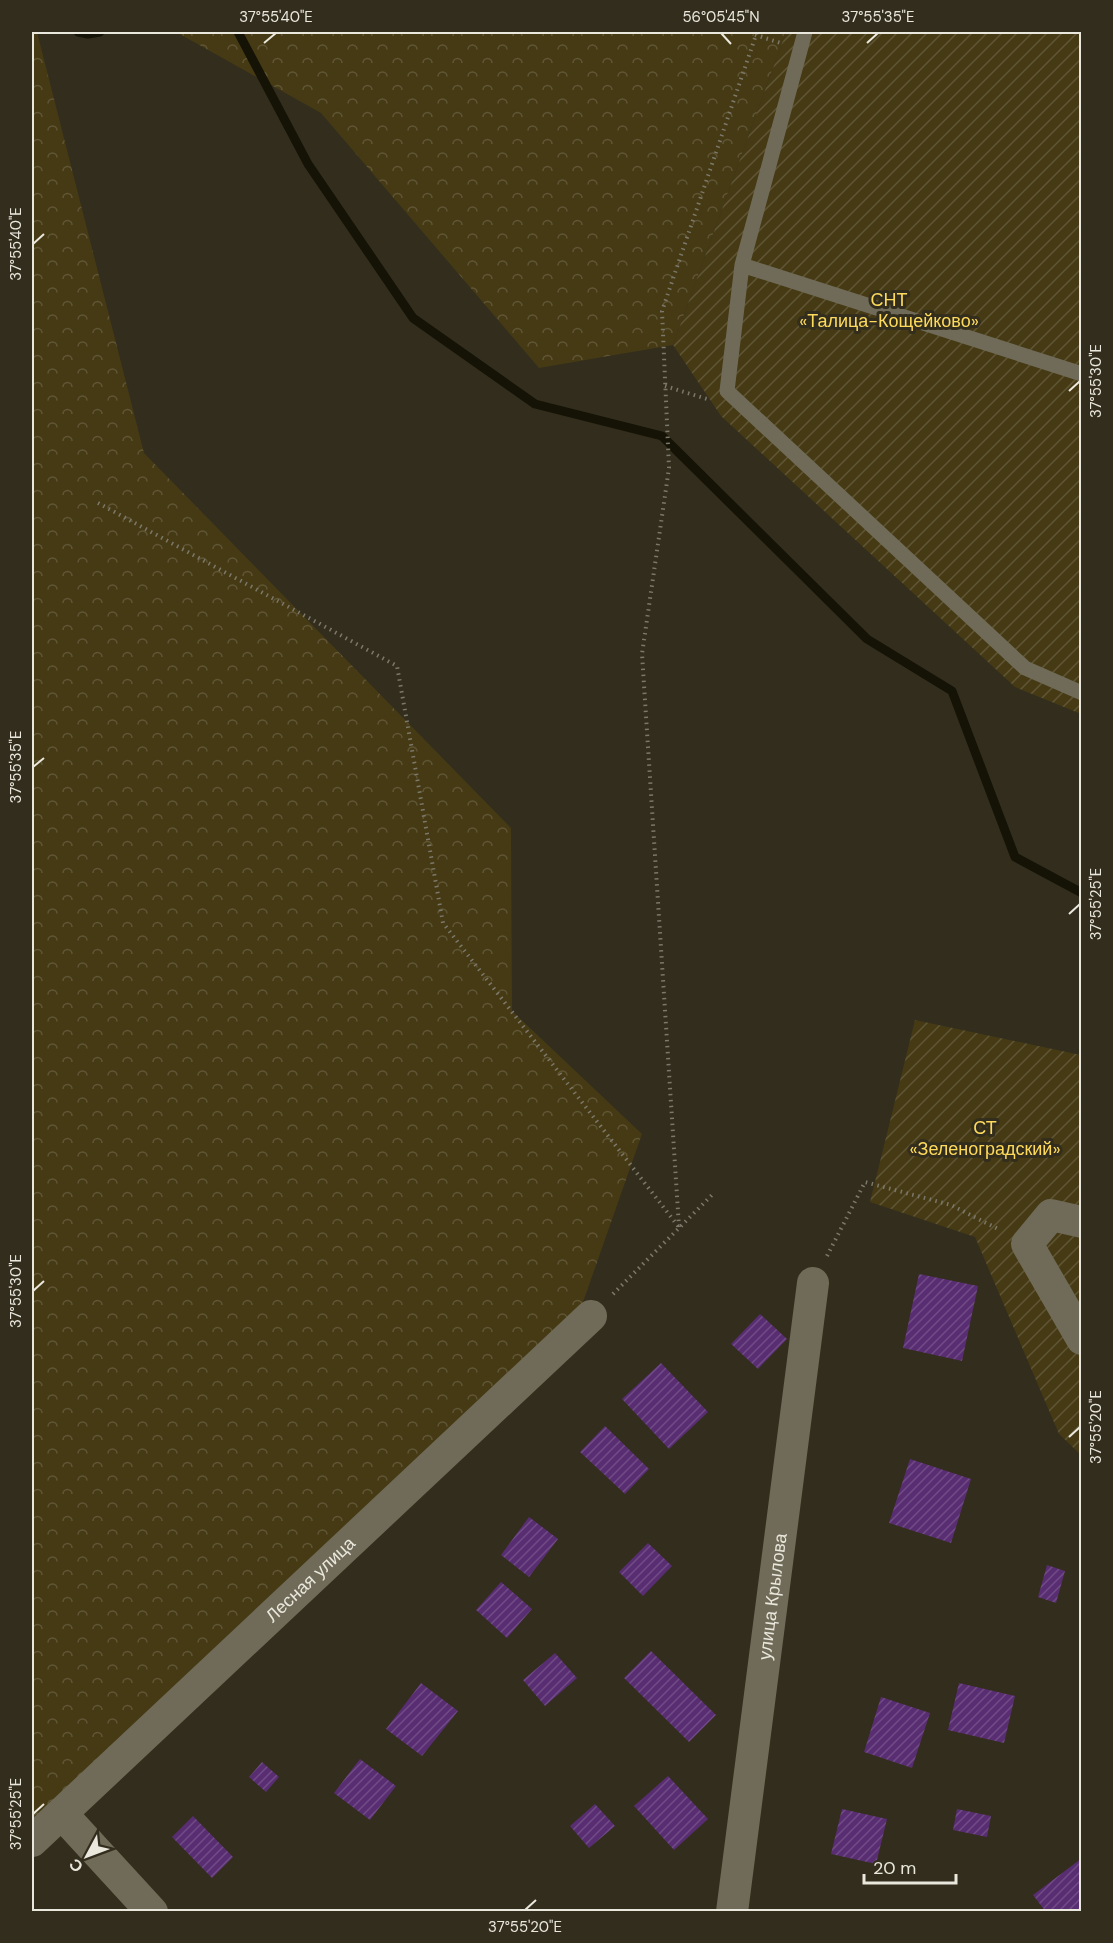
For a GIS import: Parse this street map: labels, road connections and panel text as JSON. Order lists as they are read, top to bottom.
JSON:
{
  "streets": {
    "street": ["Лесная улица", "улица Крылова"]
  },
  "parks": ["СНТ «Талица-Кощейково»", "СТ «Зеленоградский»"],
  "scale_bar": "20 m",
  "north": "bottom left",
  "coordinates": [
    "37°55'40\"E",
    "56°05'45\"N",
    "37°55'35\"E",
    "37°55'30\"E",
    "37°55'25\"E",
    "37°55'20\"E"
  ]
}
